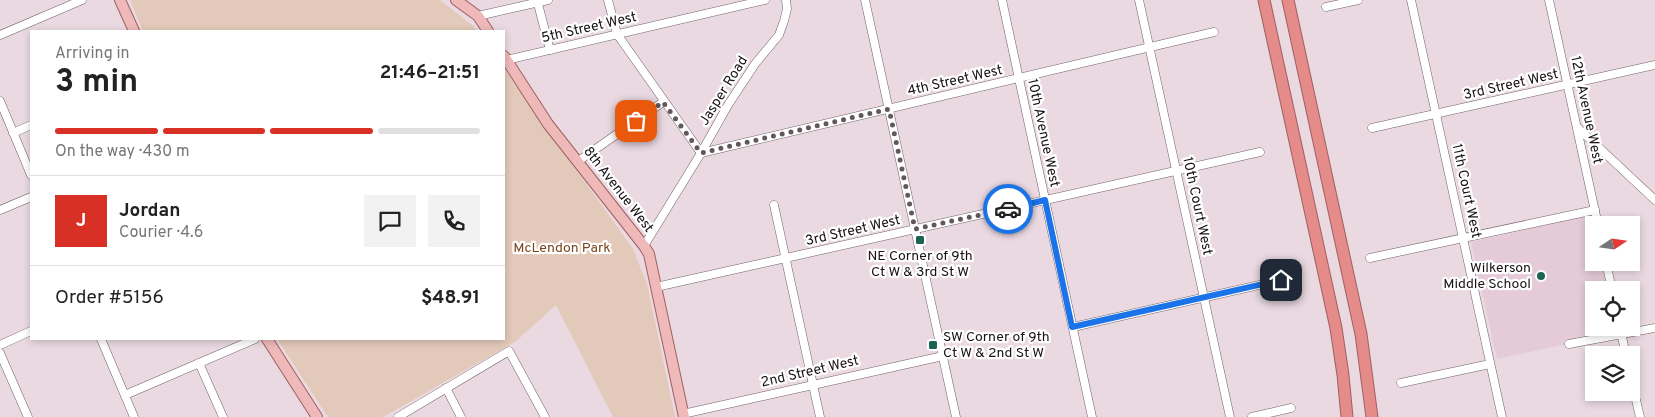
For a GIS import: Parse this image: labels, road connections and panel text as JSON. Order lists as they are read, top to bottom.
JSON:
{
  "streets": {
    "main road": ["8th Avenue West"],
    "street": [
      "5th Street West",
      "4th Street West",
      "3rd Street West",
      "Jasper Road",
      "12th Avenue West",
      "10th Avenue West",
      "11th Court West",
      "10th Court West",
      "2nd Street West"
    ]
  },
  "crossings": [
    ["5th Street West", "8th Avenue West"],
    ["4th Street West", "Jasper Road"],
    ["4th Street West", "10th Avenue West"],
    ["4th Street West", "10th Court West"],
    ["3rd Street West", "12th Avenue West"],
    ["3rd Street West", "10th Avenue West"],
    ["3rd Street West", "8th Avenue West"],
    ["3rd Street West", "11th Court West"],
    ["3rd Street West", "10th Court West"],
    ["Jasper Road", "8th Avenue West"],
    ["8th Avenue West", "2nd Street West"]
  ],
  "parks": ["McLendon Park"],
  "places": {
    "transit": ["NE Corner of 9th Ct W & 3rd St W", "SW Corner of 9th Ct W & 2nd St W"],
    "other": ["Wilkerson Middle School"]
  },
  "north": "right",
  "page": {
    "heading": ["3 min", "Arriving in", "21:46–21:51"],
    "panel": [
      "Jordan",
      "Courier · 4.6",
      "Order #5156",
      "$48.91"
    ],
    "bar": "On the way · 430 m",
    "round": "J"
  }
}
